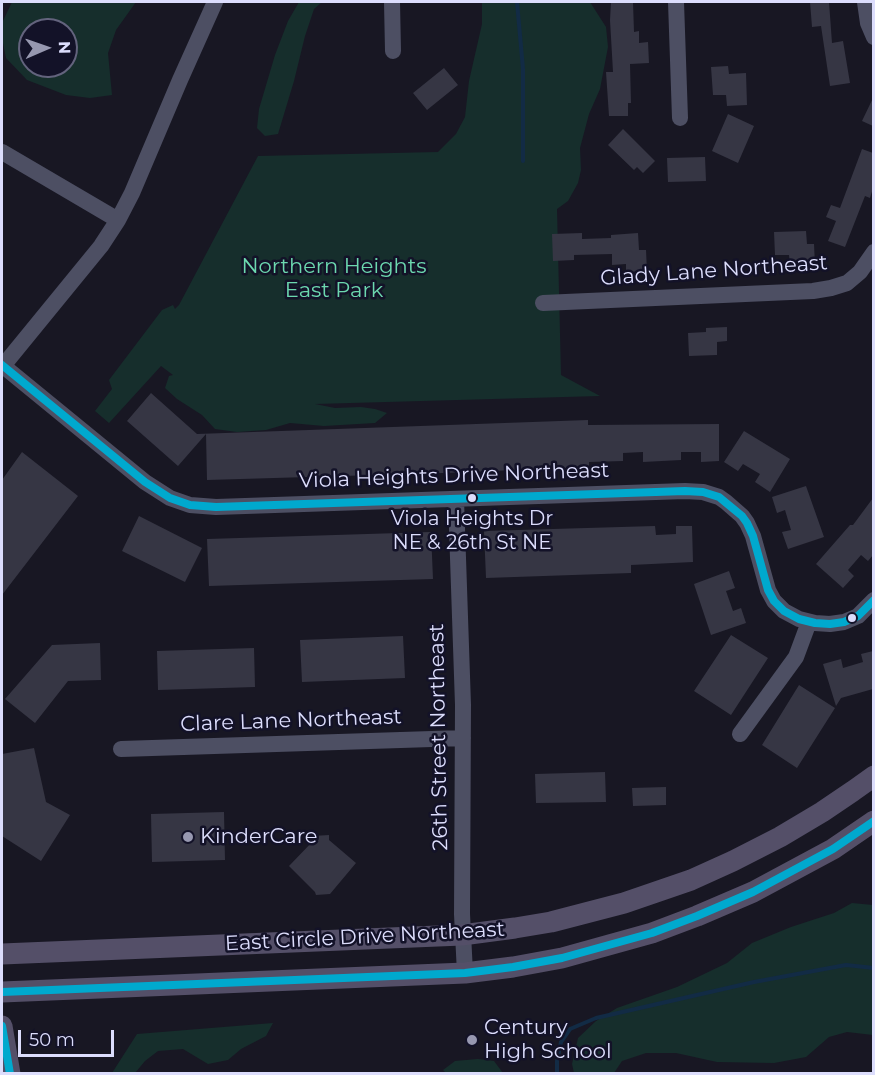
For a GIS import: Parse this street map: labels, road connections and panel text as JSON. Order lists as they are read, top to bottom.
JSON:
{
  "streets": {
    "main road": ["East Circle Drive Northeast"],
    "street": [
      "Glady Lane Northeast",
      "Viola Heights Drive Northeast",
      "Clare Lane Northeast",
      "26th Street Northeast"
    ]
  },
  "crossings": [
    ["Viola Heights Drive Northeast", "26th Street Northeast"],
    ["Clare Lane Northeast", "26th Street Northeast"],
    ["26th Street Northeast", "East Circle Drive Northeast"]
  ],
  "parks": ["Northern Heights East Park"],
  "places": ["Viola Heights Dr NE & 26th St NE", "KinderCare", "Century High School"],
  "scale_bar": "50 m",
  "north": "right"
}
